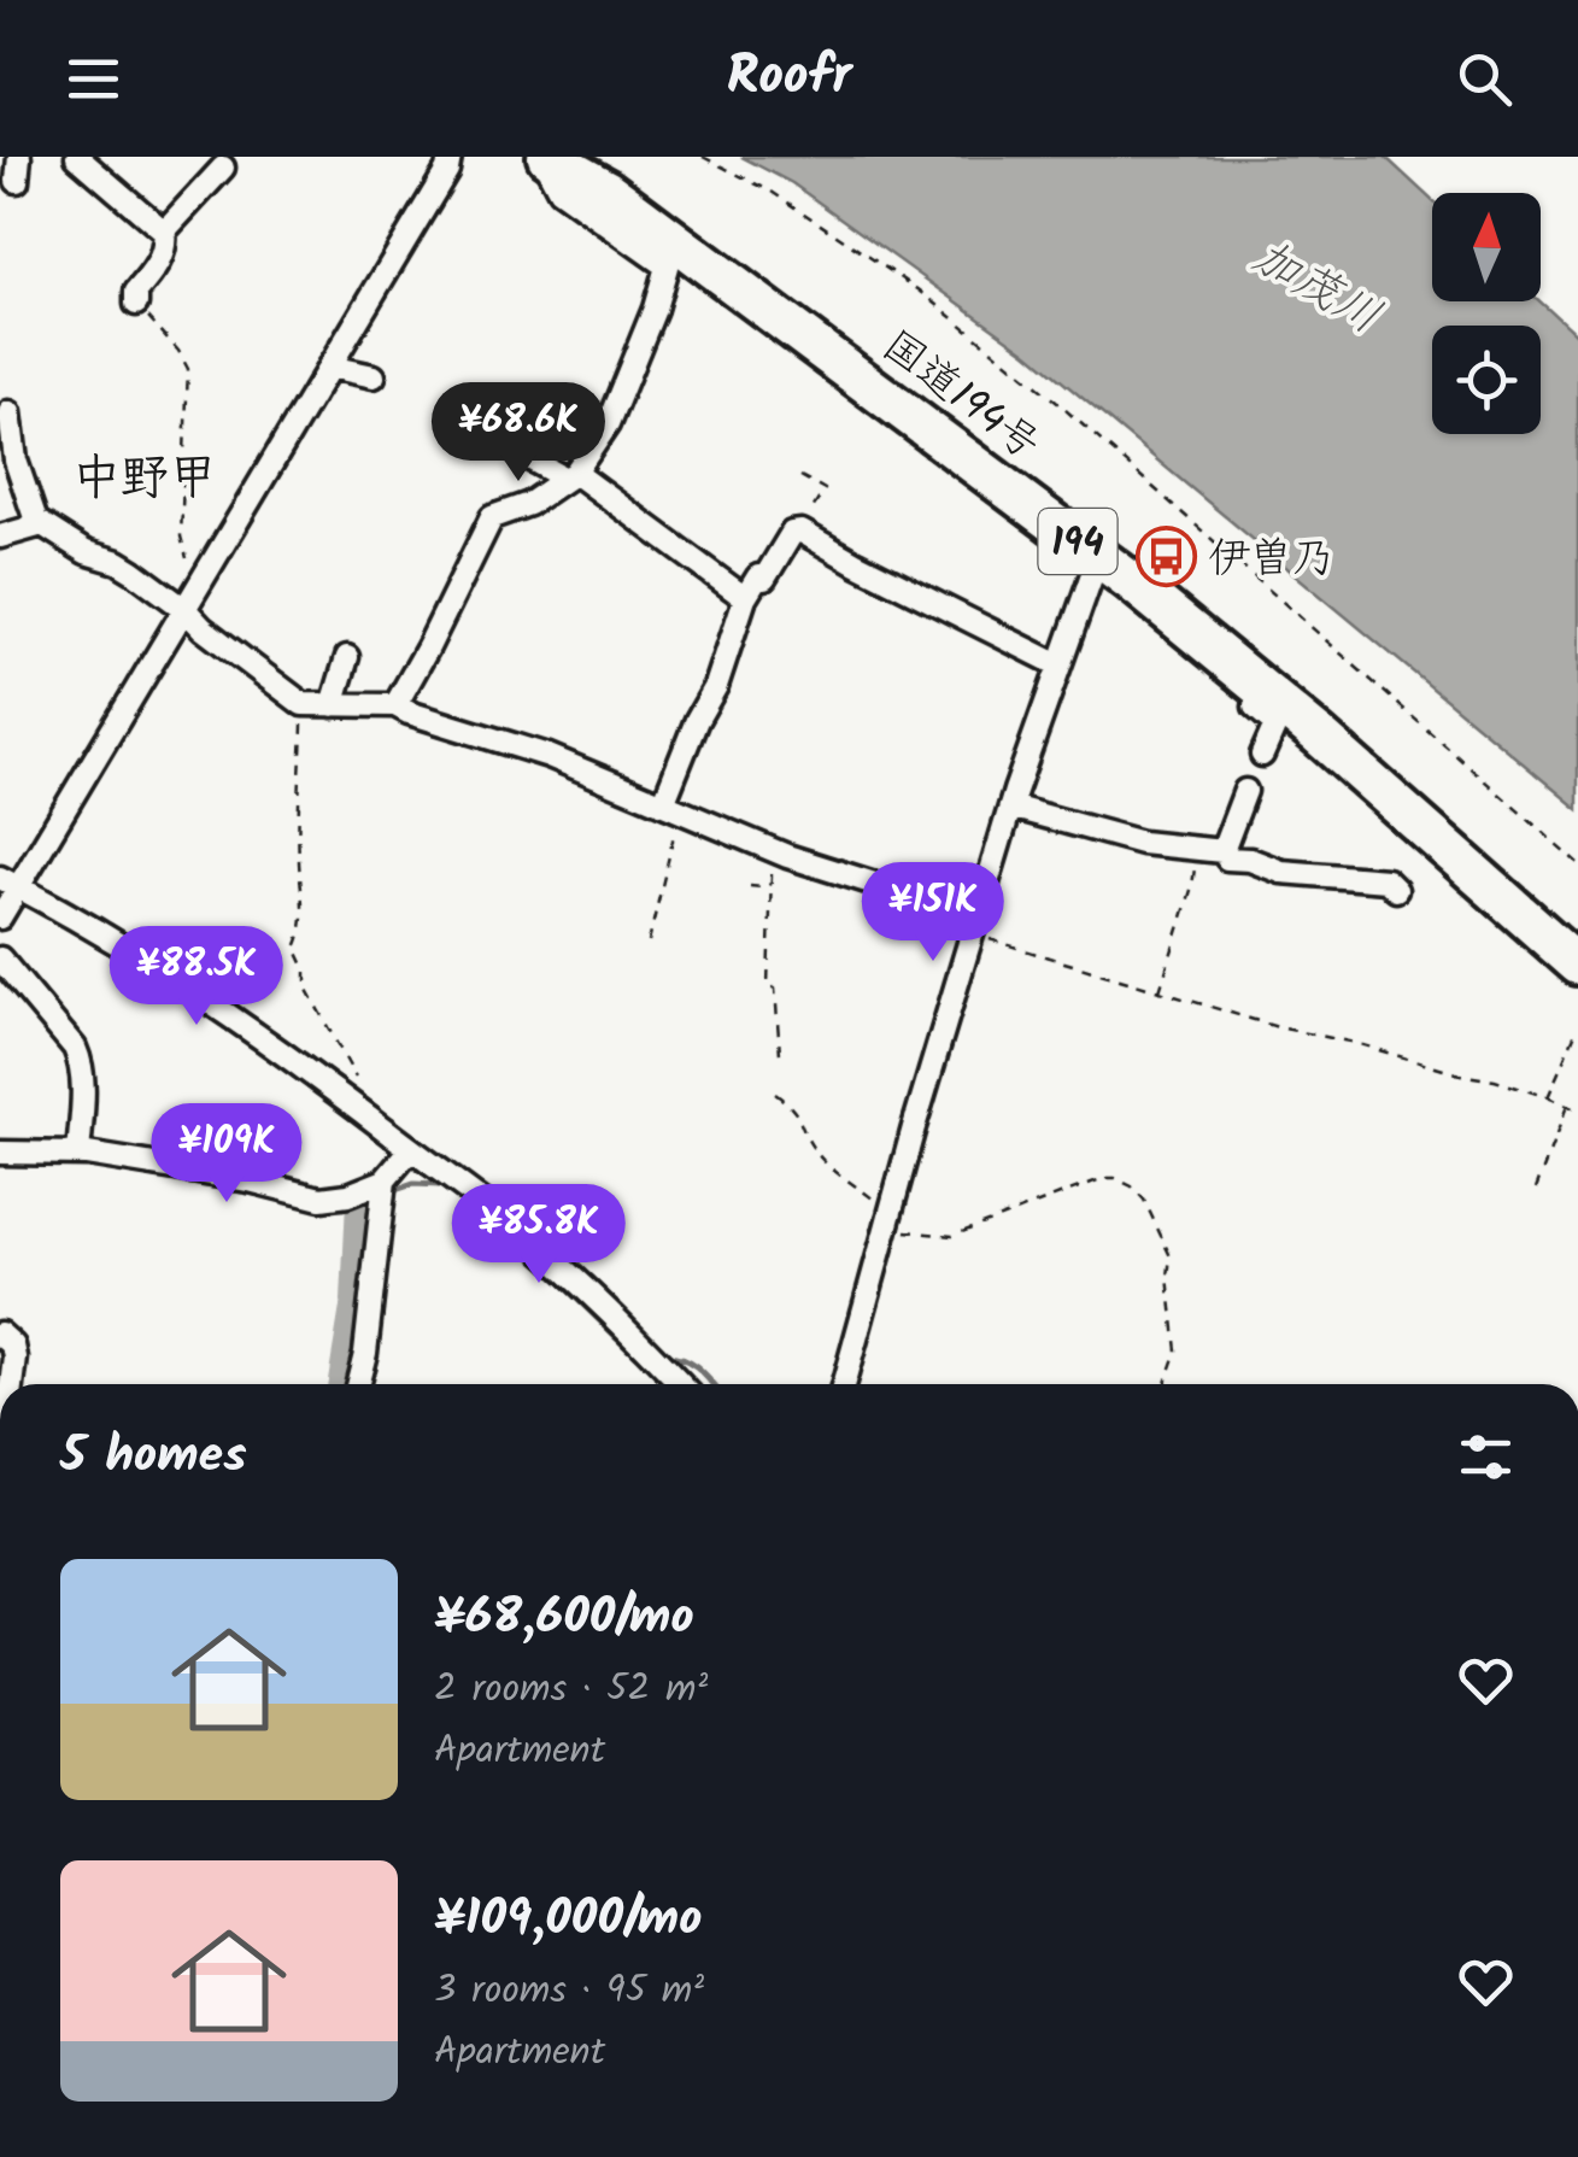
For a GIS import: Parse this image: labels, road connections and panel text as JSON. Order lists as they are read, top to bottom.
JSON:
{
  "streets": {
    "highway": ["国道194号", "194"]
  },
  "districts": ["中野甲"],
  "water": ["加茂川"],
  "places": {
    "bus stop": ["伊曽乃"]
  },
  "north": "top",
  "page": {
    "header": "Roofr",
    "price": [
      "¥68.6K",
      "¥151K",
      "¥88.5K",
      "¥109K",
      "¥85.8K"
    ],
    "heading": "5 homes",
    "list": [
      {
        "name": "¥68,600/mo",
        "note": "2 rooms · 52 m² · Apartment"
      },
      {
        "name": "¥109,000/mo",
        "note": "3 rooms · 95 m² · Apartment"
      }
    ]
  }
}
